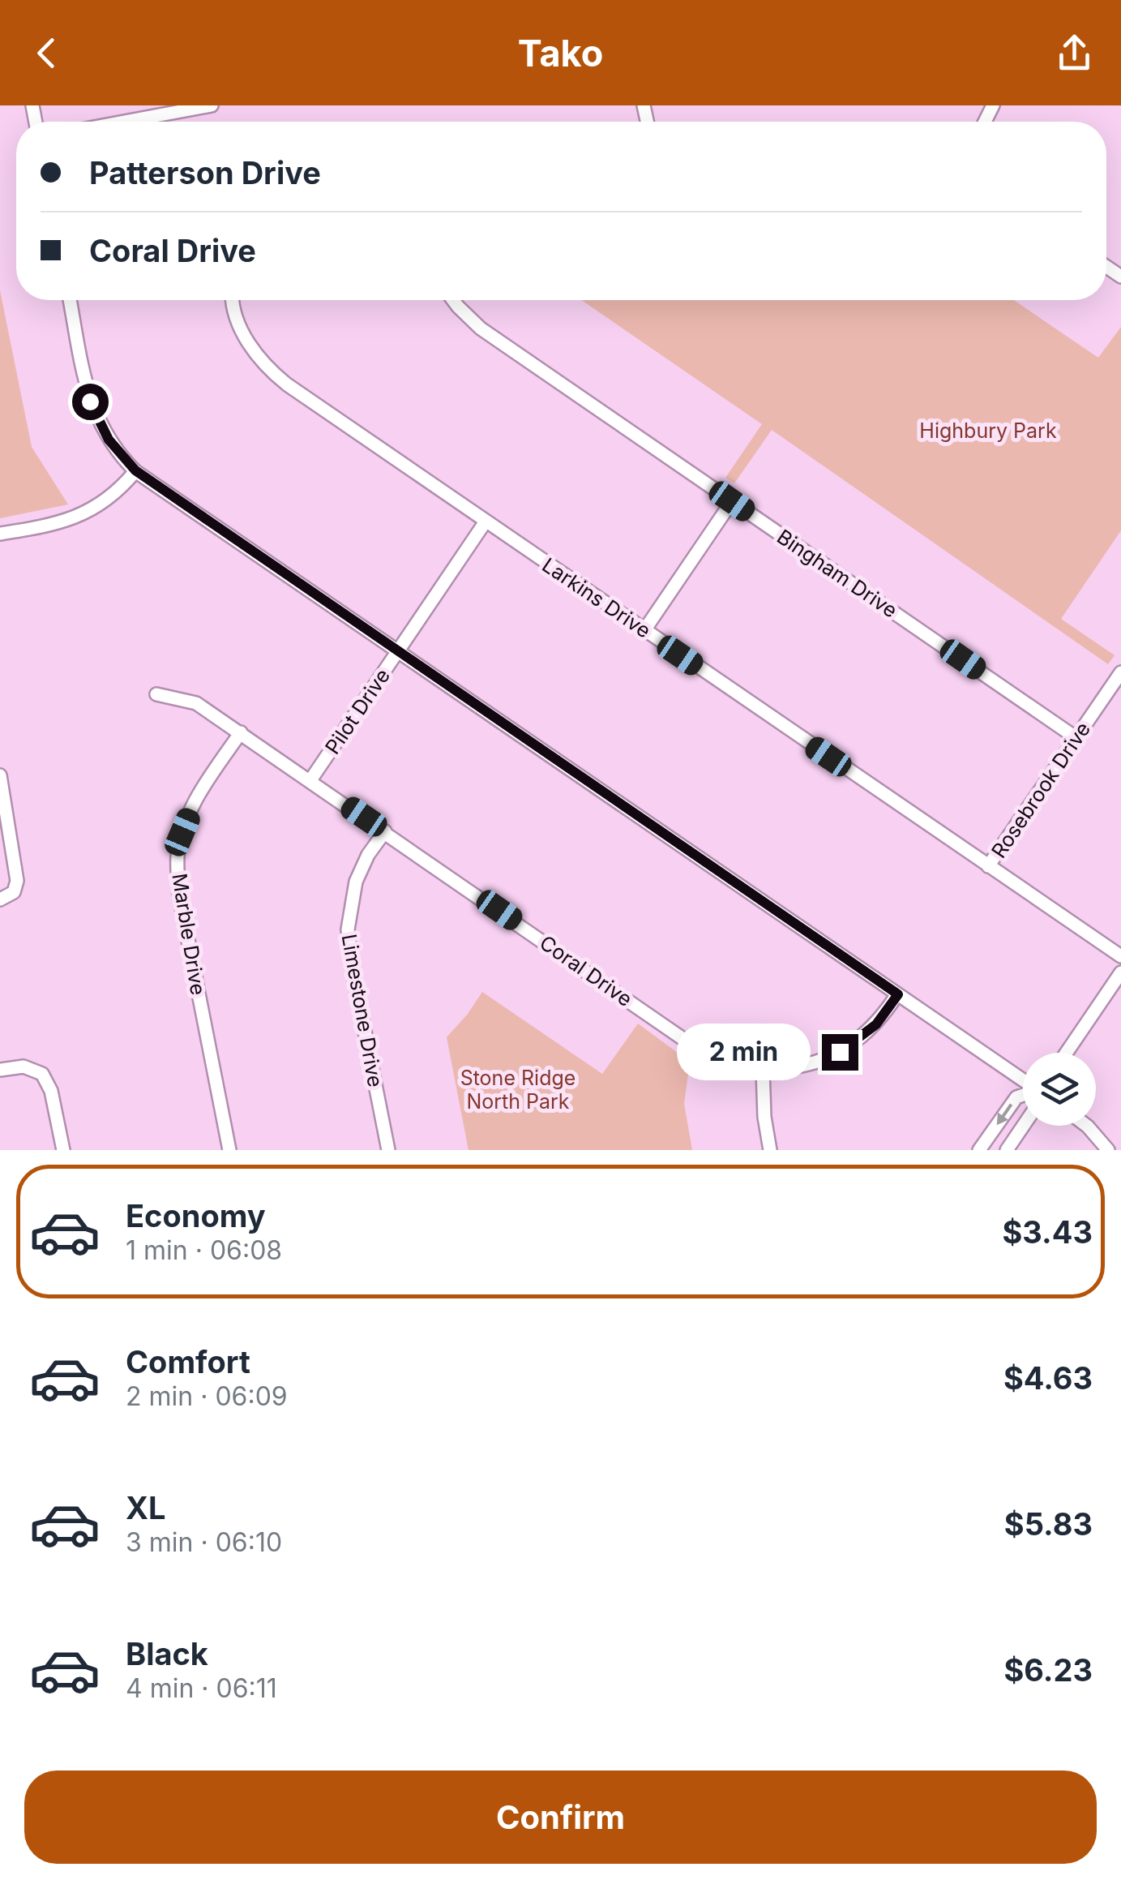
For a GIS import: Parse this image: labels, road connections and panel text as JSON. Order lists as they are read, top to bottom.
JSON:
{
  "streets": {
    "street": [
      "Bingham Drive",
      "Larkins Drive",
      "Pilot Drive",
      "Rosebrook Drive",
      "Marble Drive",
      "Coral Drive",
      "Limestone Drive"
    ]
  },
  "crossings": [
    ["Bingham Drive", "Rosebrook Drive"],
    ["Larkins Drive", "Pilot Drive"],
    ["Larkins Drive", "Rosebrook Drive"],
    ["Pilot Drive", "Coral Drive"],
    ["Marble Drive", "Coral Drive"],
    ["Coral Drive", "Limestone Drive"]
  ],
  "parks": ["Highbury Park", "Stone Ridge North Park"],
  "page": {
    "header": "Tako",
    "banner": ["Patterson Drive", "Coral Drive"],
    "bubble": "2 min",
    "list": [
      {
        "name": "Economy",
        "note": "1 min · 06:08",
        "value": "$3.43"
      },
      {
        "name": "Comfort",
        "note": "2 min · 06:09",
        "value": "$4.63"
      },
      {
        "name": "XL",
        "note": "3 min · 06:10",
        "value": "$5.83"
      },
      {
        "name": "Black",
        "note": "4 min · 06:11",
        "value": "$6.23"
      }
    ],
    "buttons": "Confirm"
  }
}
